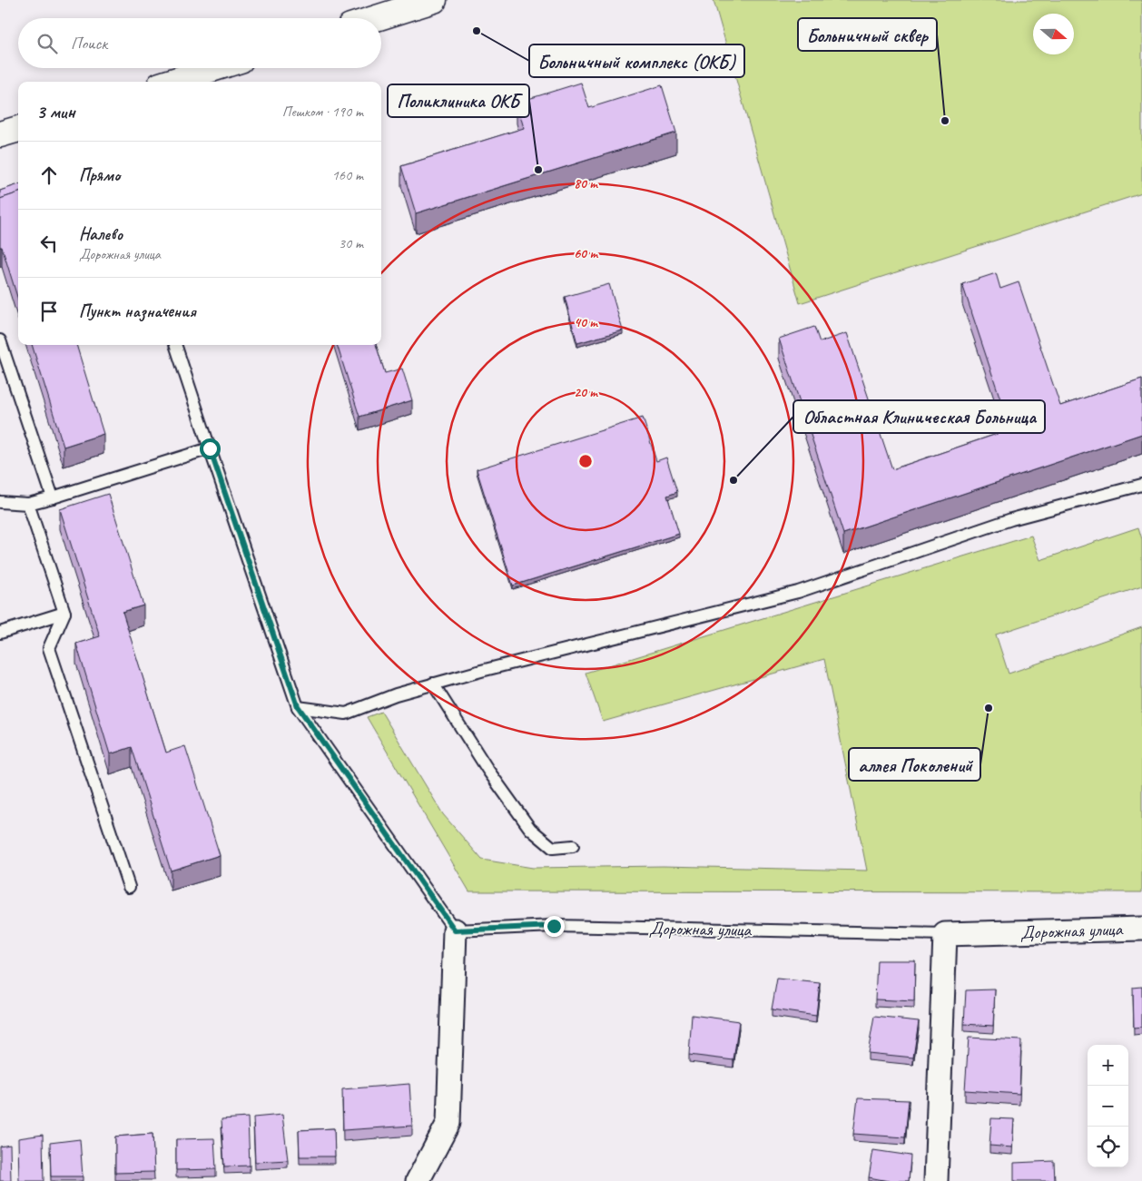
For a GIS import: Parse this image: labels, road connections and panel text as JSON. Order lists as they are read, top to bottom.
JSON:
{
  "streets": {
    "street": ["Дорожная улица"]
  },
  "places": [
    "Больничный комплекс (ОКБ)",
    "Больничный сквер",
    "Поликлиника ОКБ",
    "Областная Клиническая Больница",
    "аллея Поколений"
  ],
  "north": "right",
  "page": {
    "search": "Поиск",
    "heading": ["3 мин", "Пешком · 190 m"],
    "list": [
      ["Прямо", "160 m"],
      ["Налево", "Дорожная улица", "30 m"],
      "Пункт назначения"
    ],
    "map_buttons": ["+", "−"]
  },
  "rings": [
    "80 m",
    "60 m",
    "40 m",
    "20 m"
  ]
}
